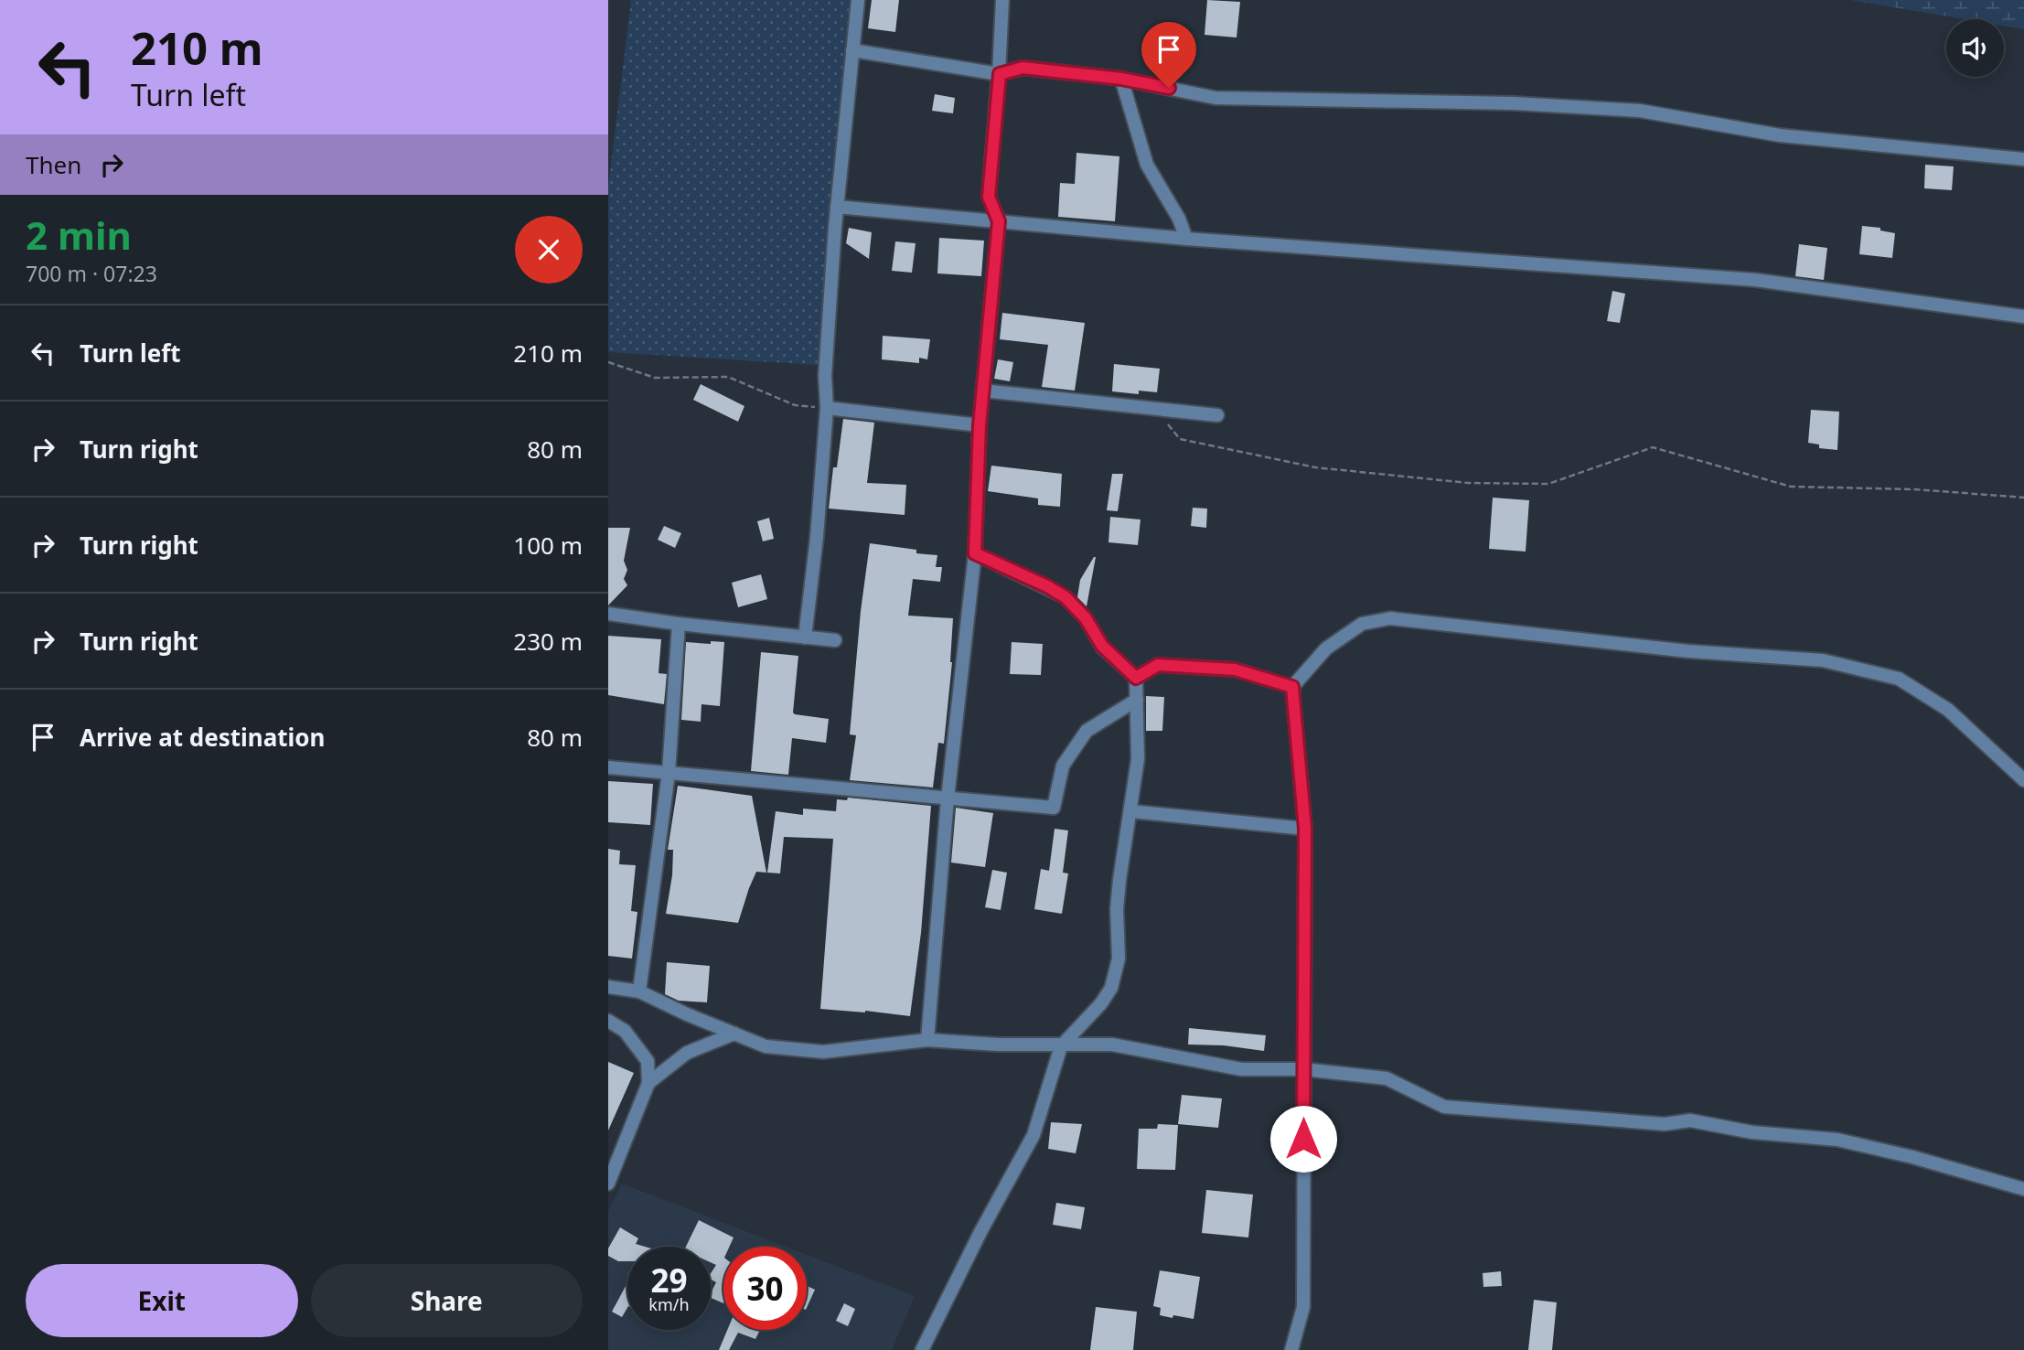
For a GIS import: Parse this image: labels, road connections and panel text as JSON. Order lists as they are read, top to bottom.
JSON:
{
  "page": {
    "turn": ["210 m", "Turn left"],
    "then": "Then",
    "heading": ["2 min", "700 m · 07:23"],
    "list": [
      {
        "name": "Turn left",
        "value": "210 m"
      },
      {
        "name": "Turn right",
        "value": "80 m"
      },
      {
        "name": "Turn right",
        "value": "100 m"
      },
      {
        "name": "Turn right",
        "value": "230 m"
      },
      {
        "name": "Arrive at destination",
        "value": "80 m"
      }
    ],
    "speed": "29 km/h",
    "limit": "30",
    "buttons": ["Exit", "Share"]
  }
}
